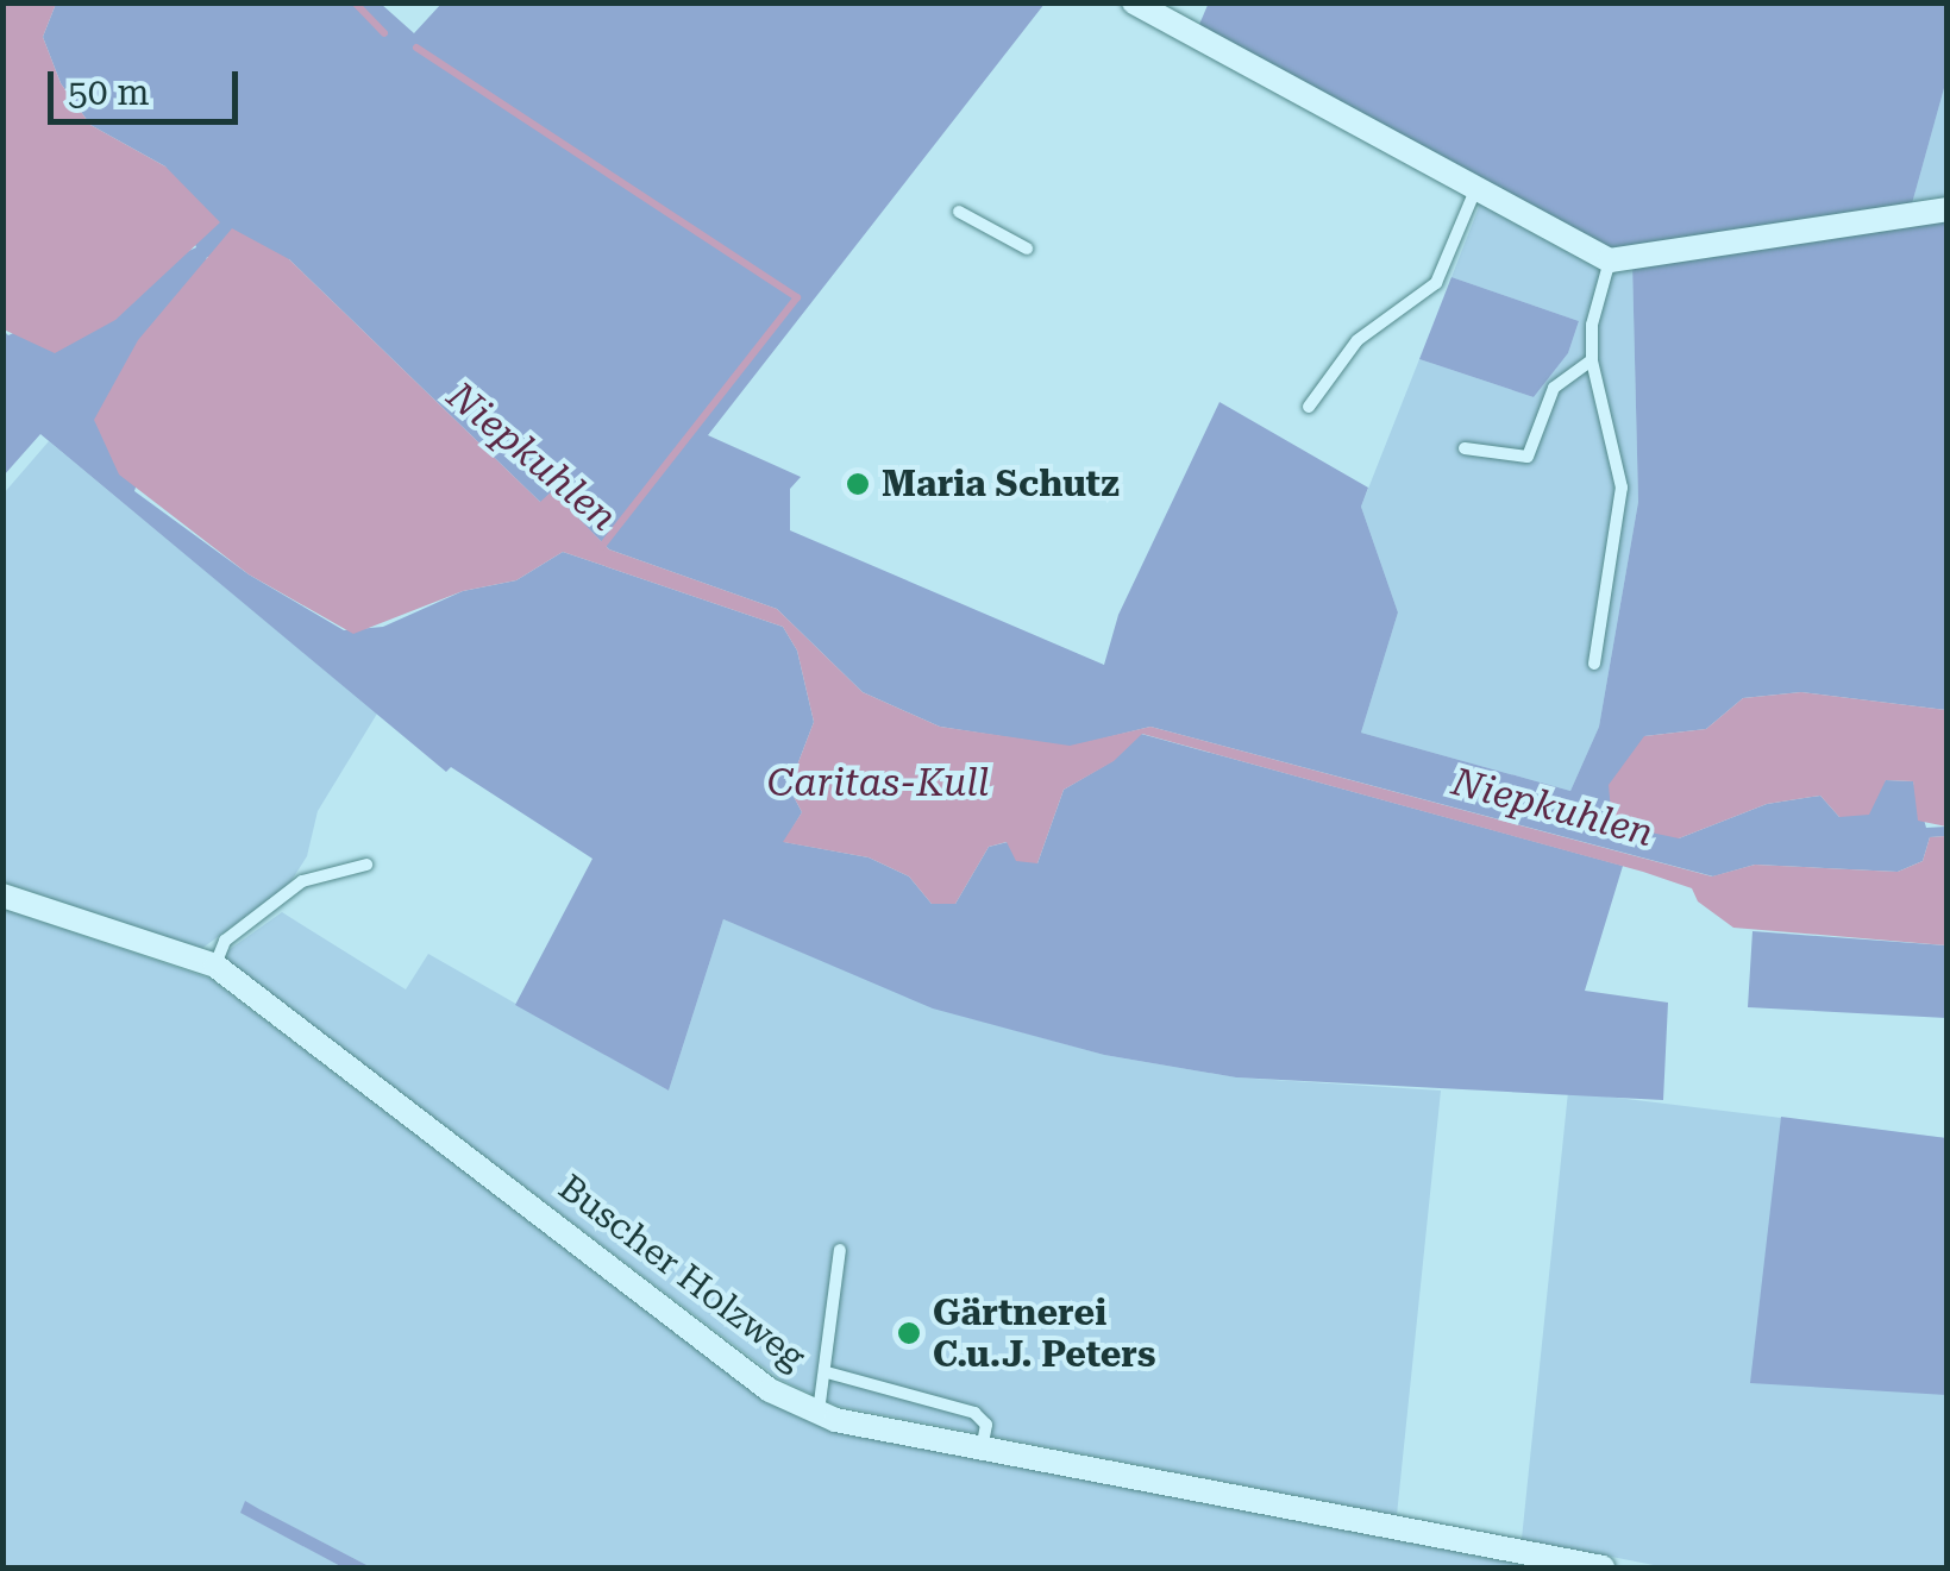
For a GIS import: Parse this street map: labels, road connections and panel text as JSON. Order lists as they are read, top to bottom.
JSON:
{
  "streets": {
    "street": ["Buscher Holzweg"]
  },
  "water": ["Niepkuhlen", "Caritas-Kull"],
  "places": ["Maria Schutz", "Gärtnerei C.u.J. Peters"],
  "scale_bar": "50 m"
}
